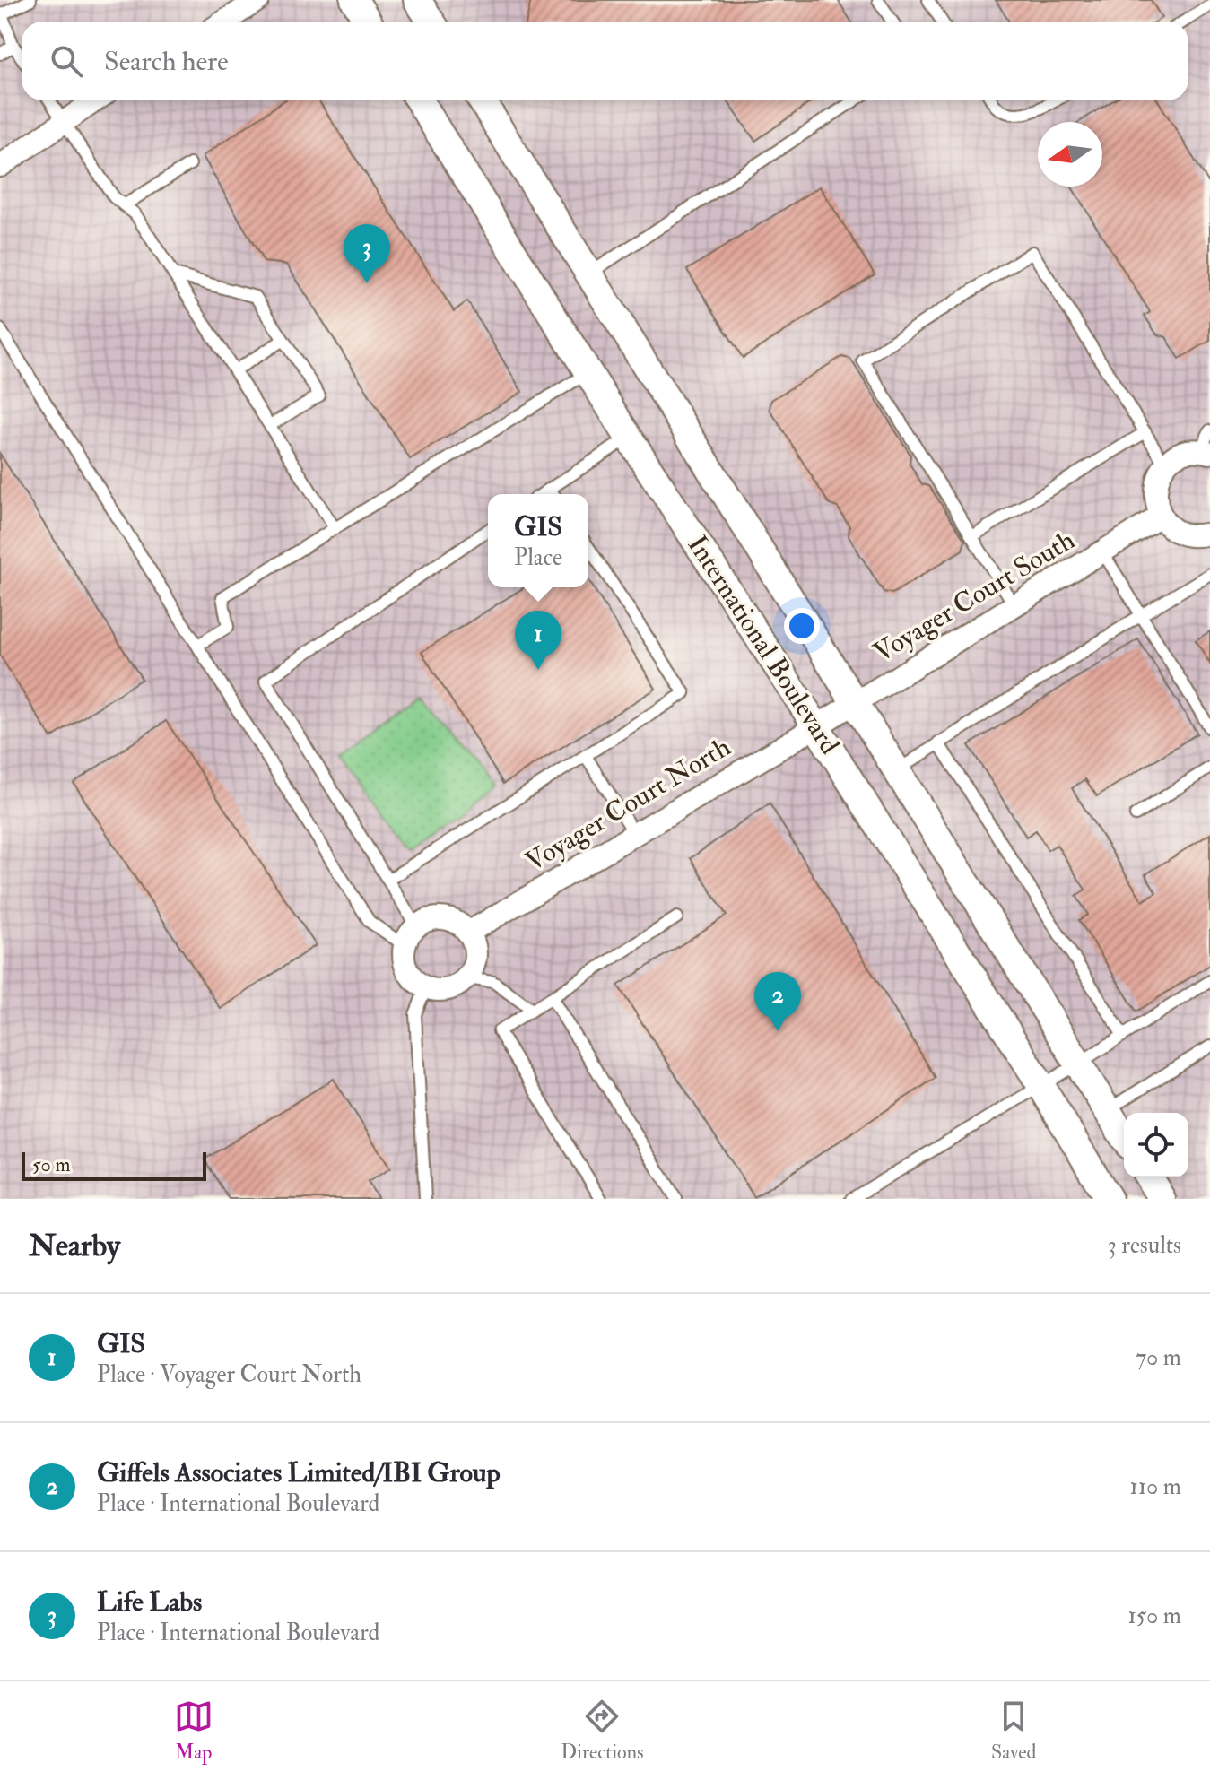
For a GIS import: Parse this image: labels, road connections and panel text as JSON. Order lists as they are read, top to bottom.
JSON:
{
  "streets": {
    "street": ["Voyager Court South", "International Boulevard", "Voyager Court North"]
  },
  "crossings": [
    ["Voyager Court South", "International Boulevard"],
    ["Voyager Court South", "Voyager Court North"],
    ["International Boulevard", "Voyager Court North"]
  ],
  "scale_bar": "50 m",
  "north": "left",
  "page": {
    "search": "Search here",
    "pins": ["3", "1", "2"],
    "popup": ["GIS", "Place"],
    "scale": "50 m",
    "heading": ["Nearby", "3 results"],
    "list": [
      {
        "mark": "1",
        "name": "GIS",
        "note": "Place · Voyager Court North",
        "value": "70 m"
      },
      {
        "mark": "2",
        "name": "Giffels Associates Limited/IBI Group",
        "note": "Place · International Boulevard",
        "value": "110 m"
      },
      {
        "mark": "3",
        "name": "Life Labs",
        "note": "Place · International Boulevard",
        "value": "150 m"
      }
    ],
    "nav": ["Map", "Directions", "Saved"]
  }
}
